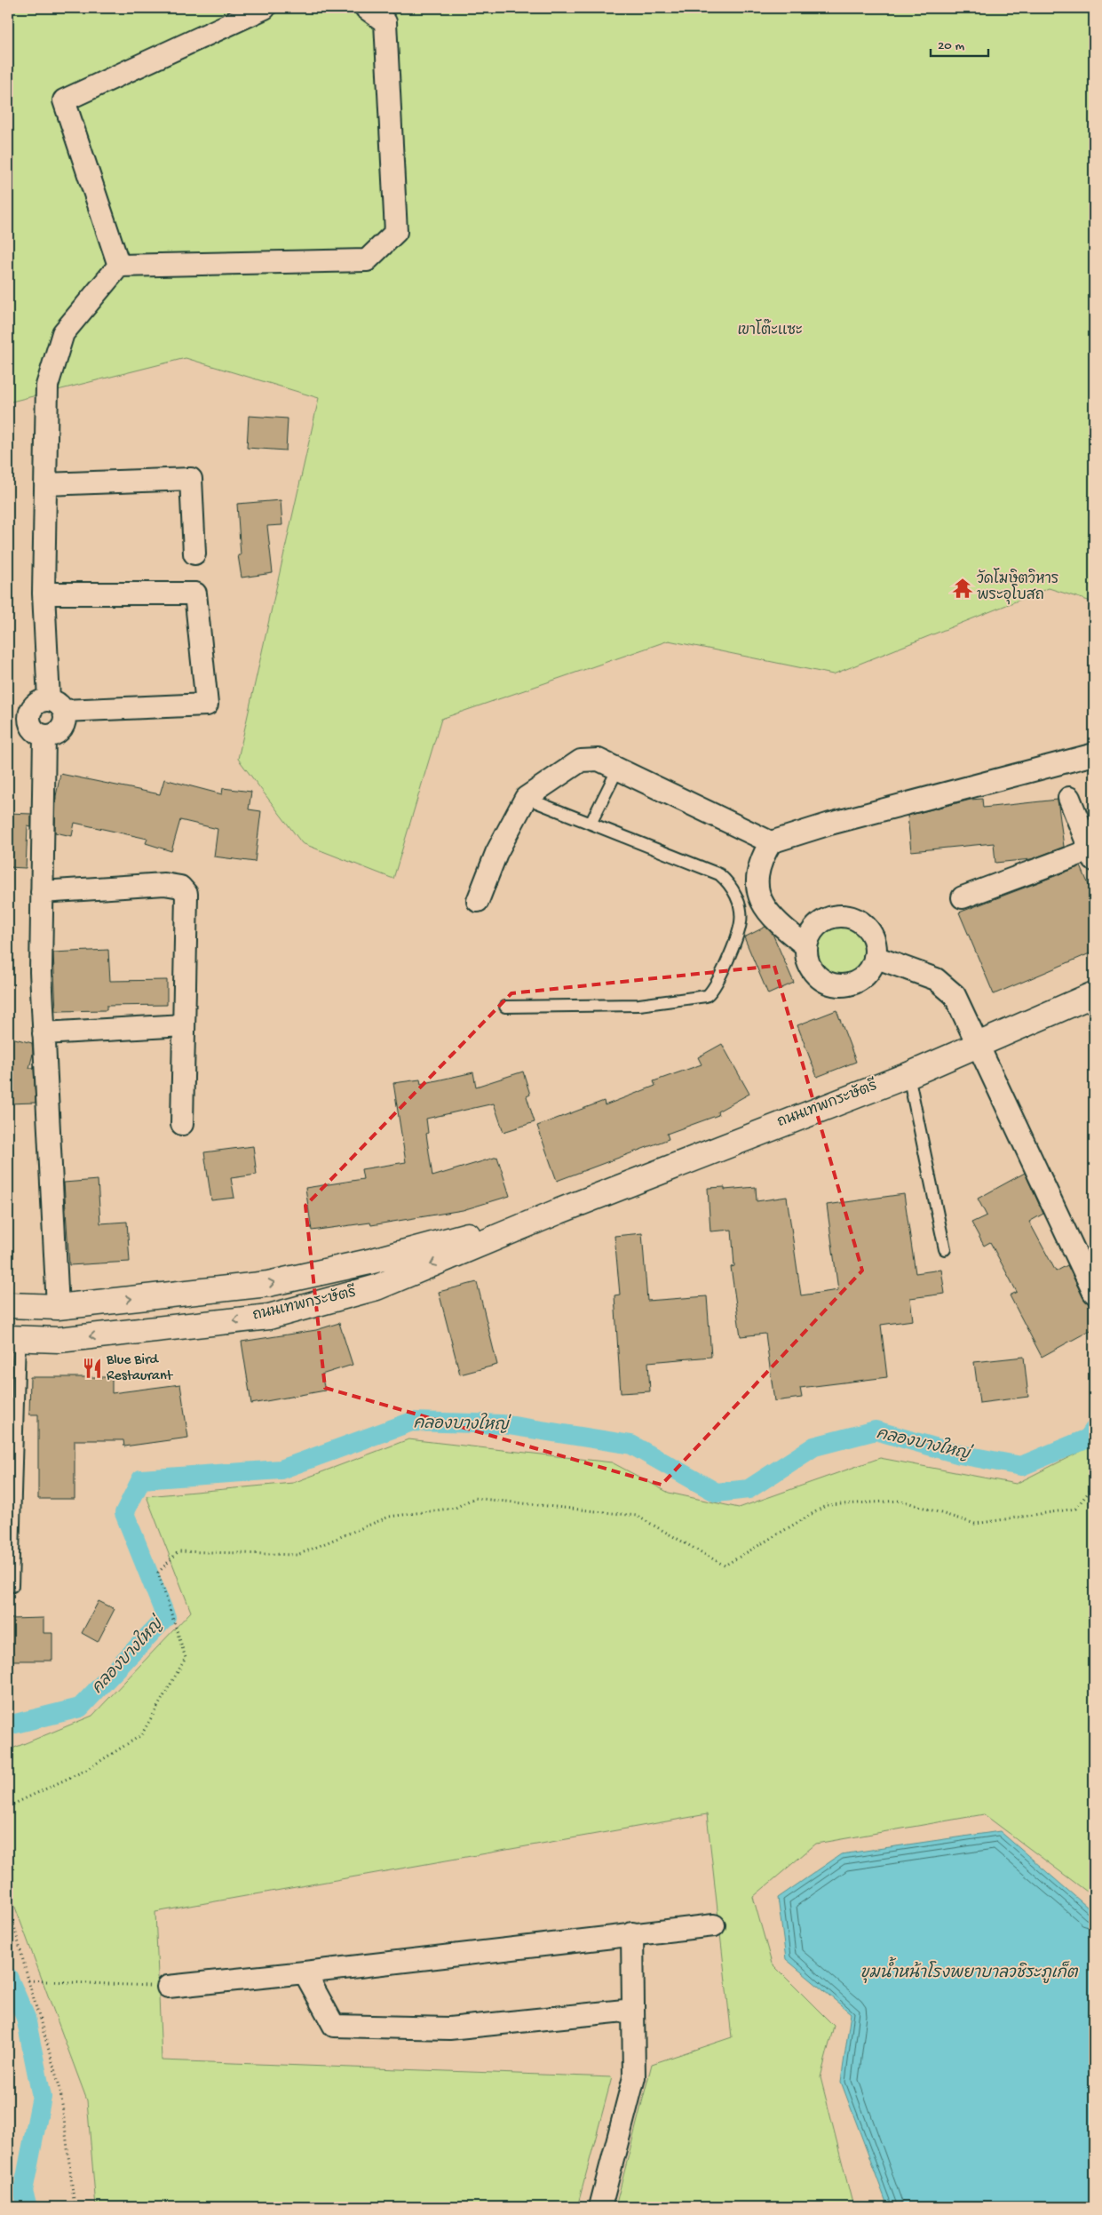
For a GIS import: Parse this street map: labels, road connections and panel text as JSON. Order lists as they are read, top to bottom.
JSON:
{
  "streets": {
    "main road": ["ถนนเทพกระษัตรี"]
  },
  "water": ["คลองบางใหญ่", "ขุมน้ำหน้าโรงพยาบาลวชิระภูเก็ต"],
  "parks": ["เขาโต๊ะแซะ"],
  "places": {
    "temple": ["วัดโฆษิตวิหาร พระอุโบสถ"],
    "restaurant": ["Blue Bird Restaurant"]
  },
  "scale_bar": "20 m"
}
